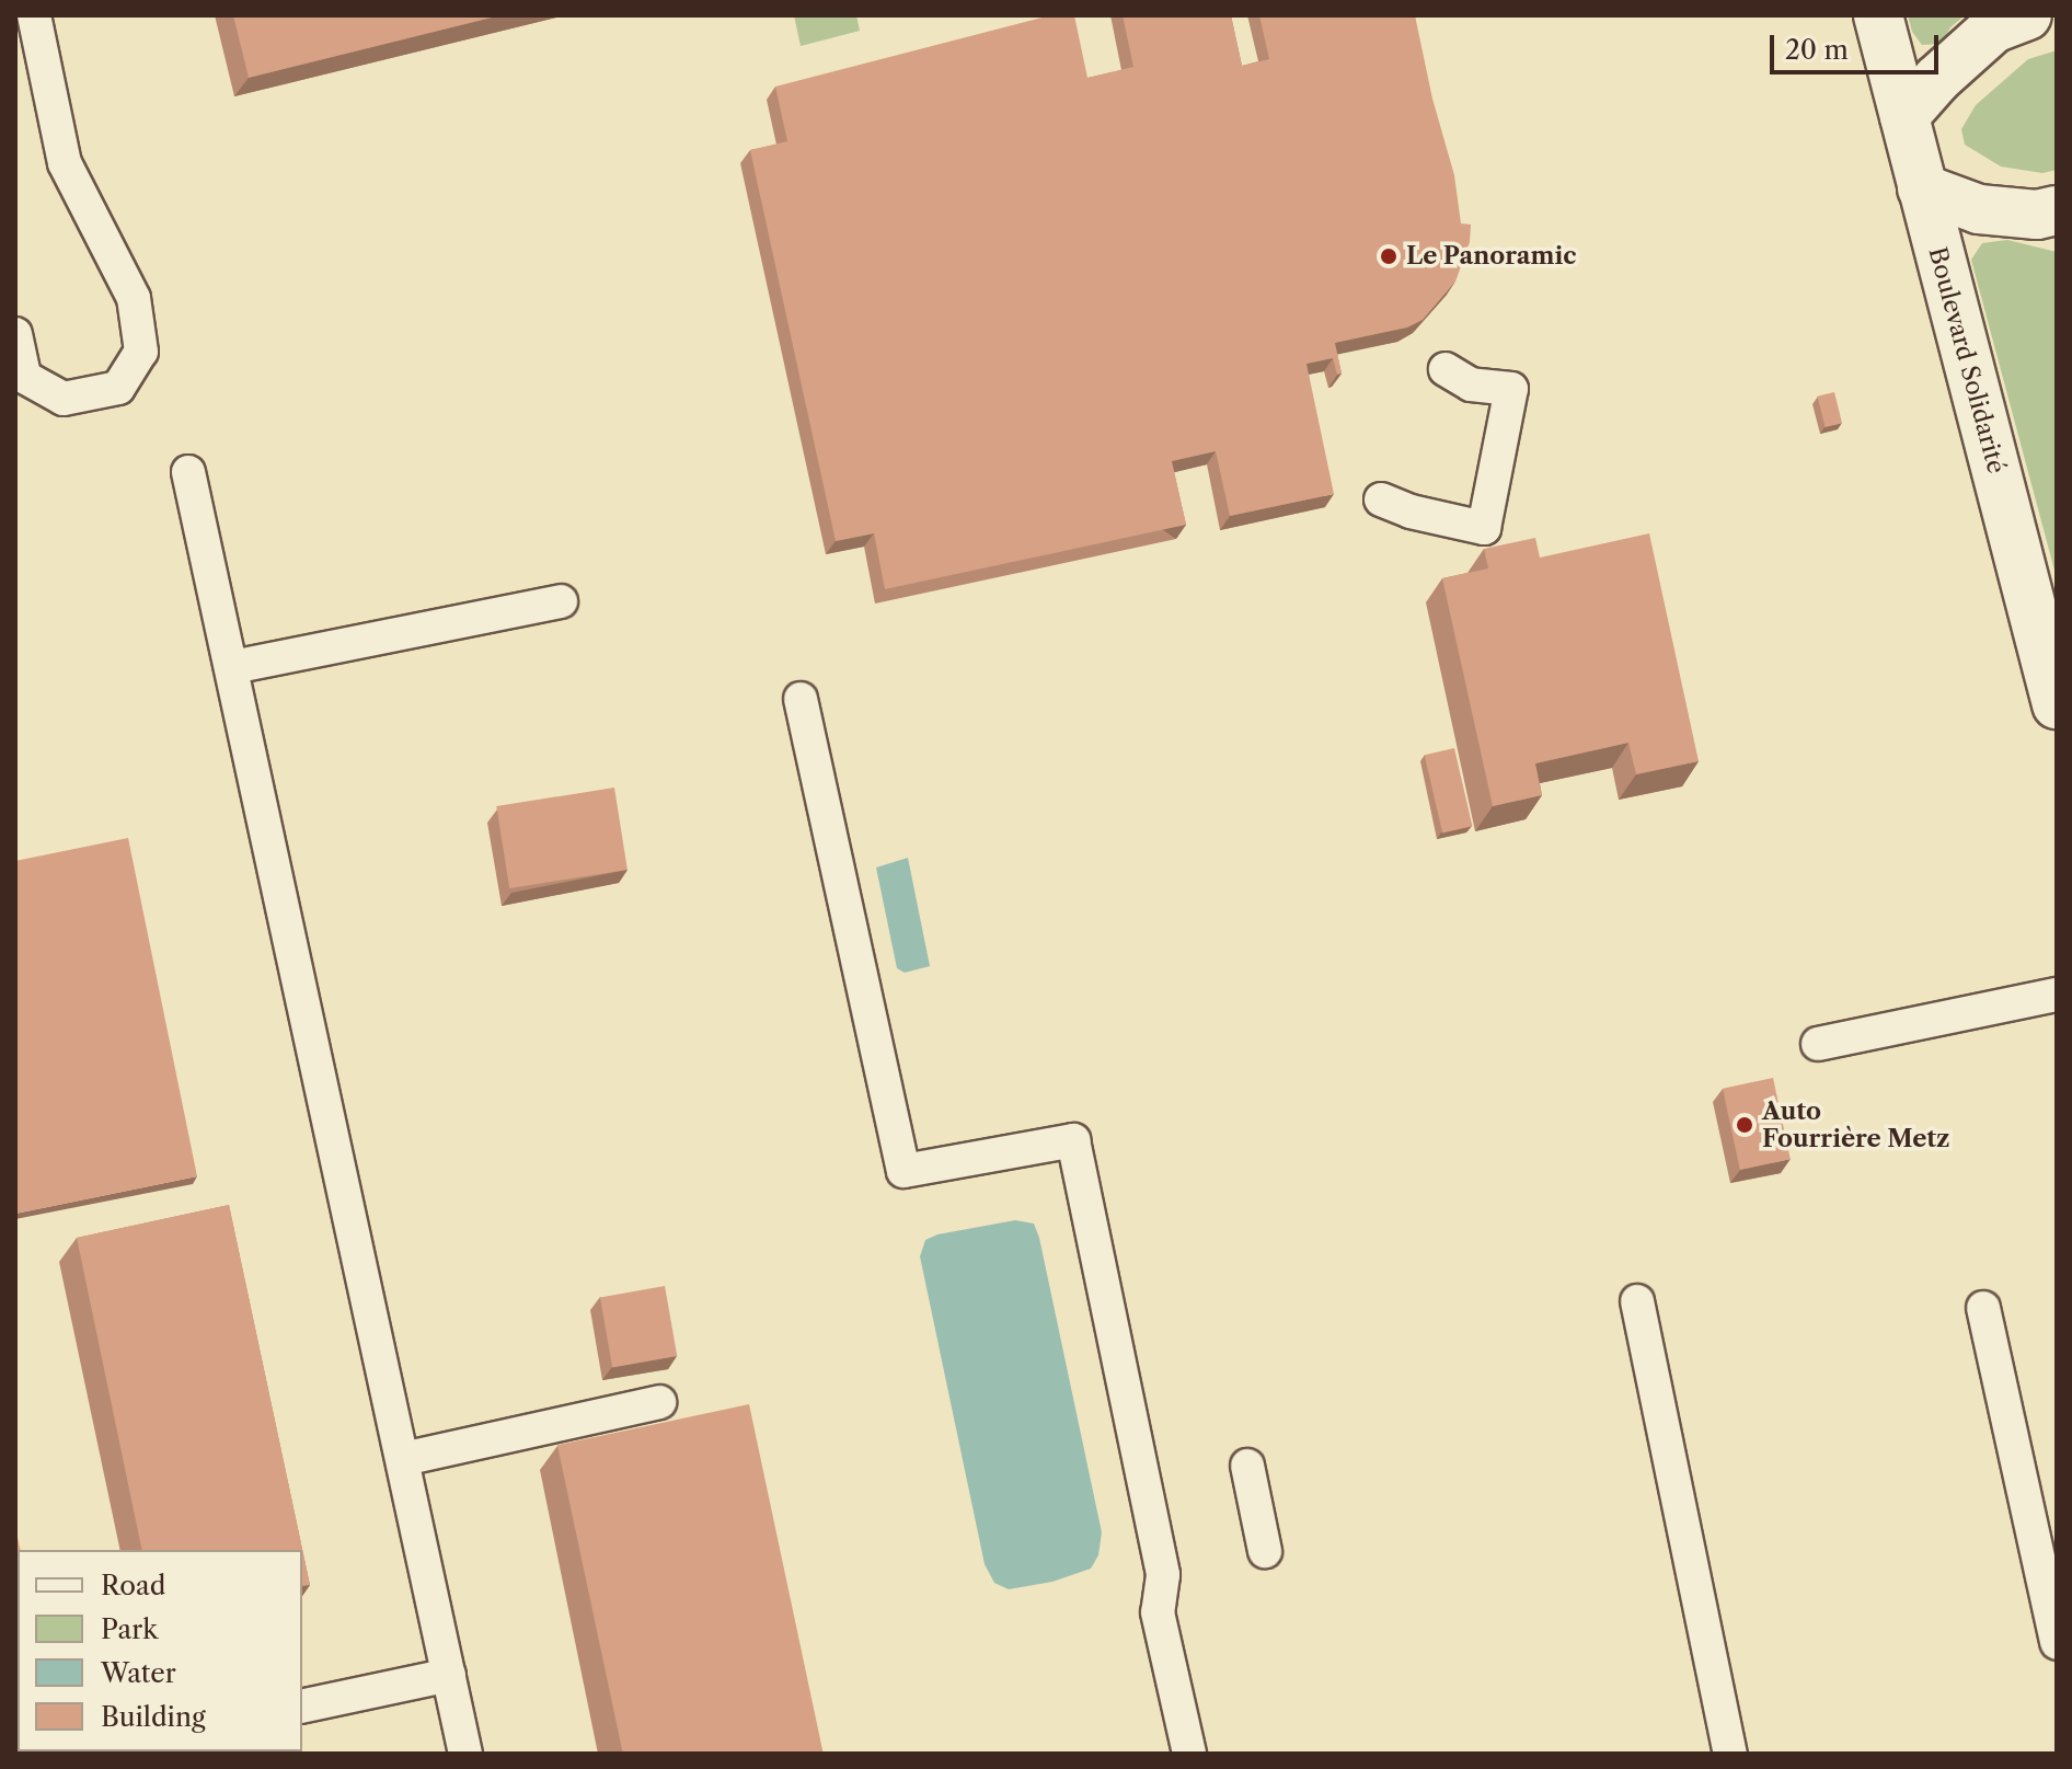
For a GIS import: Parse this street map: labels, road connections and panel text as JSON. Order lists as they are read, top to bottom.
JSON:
{
  "streets": {
    "main road": ["Boulevard Solidarité"]
  },
  "places": ["Le Panoramic", "Auto Fourrière Metz"],
  "legend": [
    "Road",
    "Park",
    "Water",
    "Building"
  ],
  "scale_bar": "20 m"
}
